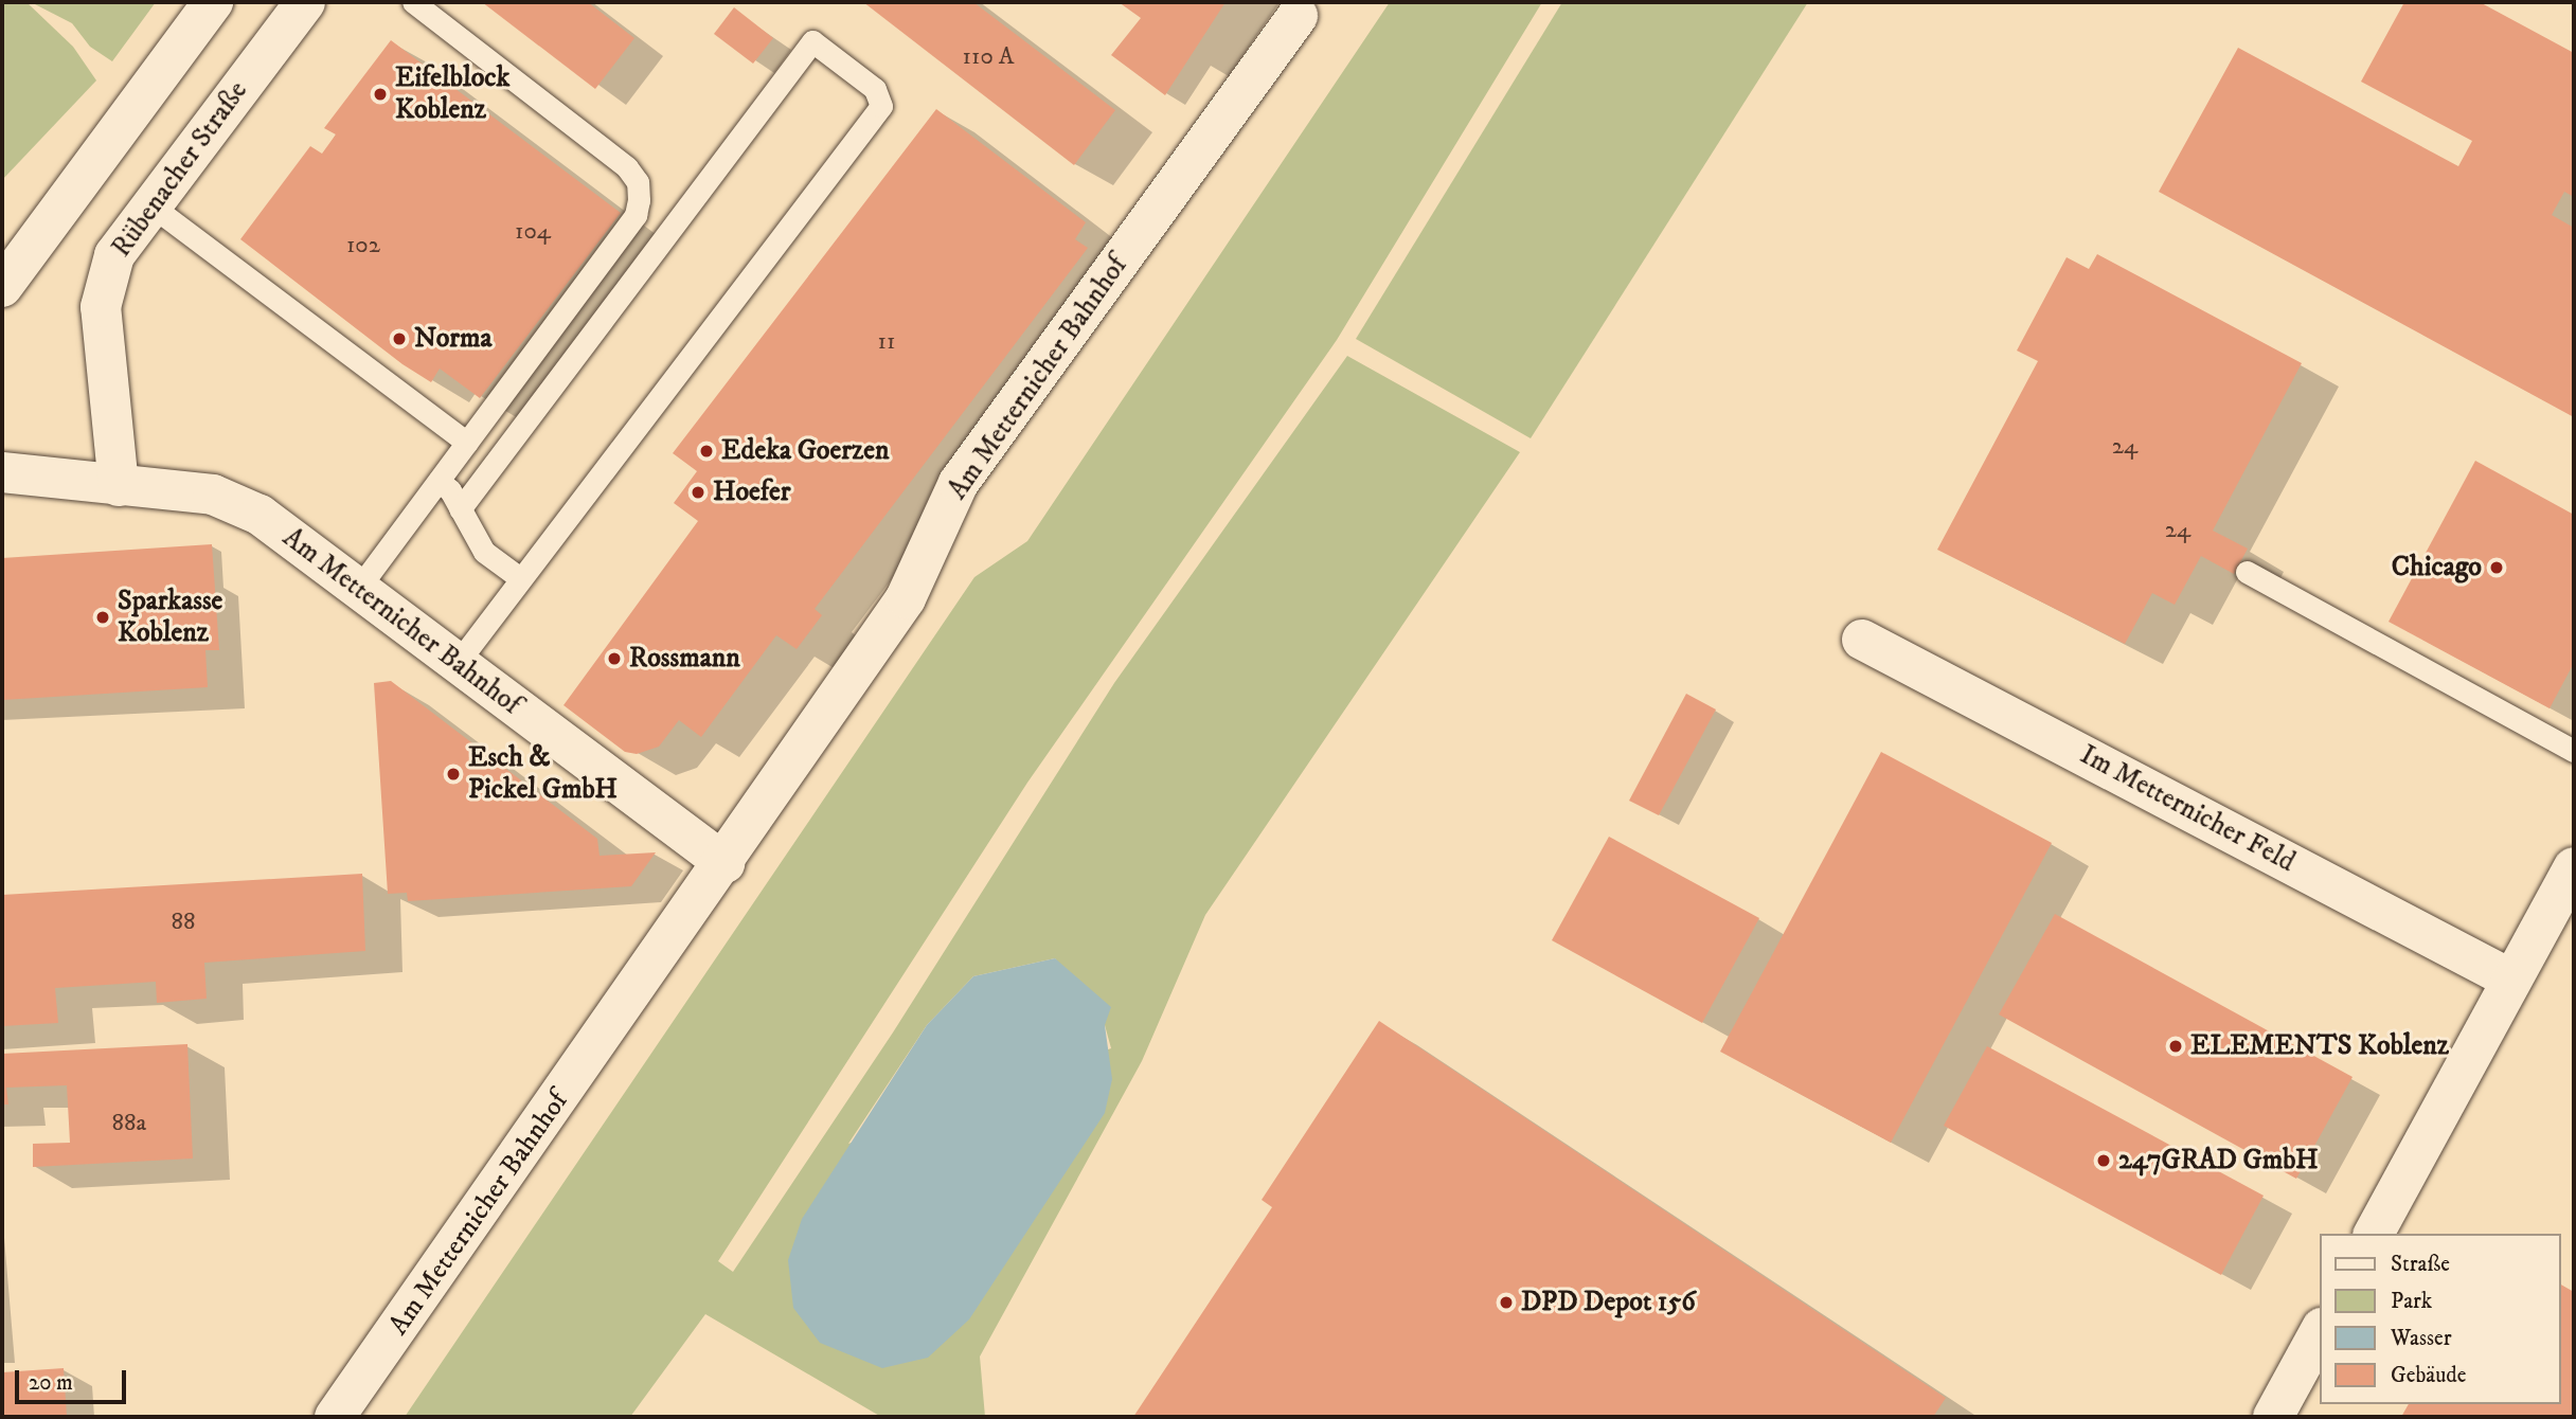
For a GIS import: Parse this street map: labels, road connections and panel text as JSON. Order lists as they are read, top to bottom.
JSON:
{
  "streets": {
    "street": ["Rübenacher Straße", "Am Metternicher Bahnhof", "Im Metternicher Feld"]
  },
  "crossings": [
    ["Rübenacher Straße", "Am Metternicher Bahnhof"]
  ],
  "places": [
    "Eifelblock Koblenz",
    "Norma",
    "Edeka Goerzen",
    "Hoefer",
    "Chicago",
    "Sparkasse Koblenz",
    "Rossmann",
    "Esch & Pickel GmbH",
    "ELEMENTS Koblenz",
    "247GRAD GmbH",
    "DPD Depot 156"
  ],
  "house_numbers": [
    "110 A",
    "104",
    "102",
    "11",
    "24",
    "24",
    "88",
    "88a"
  ],
  "legend": [
    "Straße",
    "Park",
    "Wasser",
    "Gebäude"
  ],
  "scale_bar": "20 m"
}
